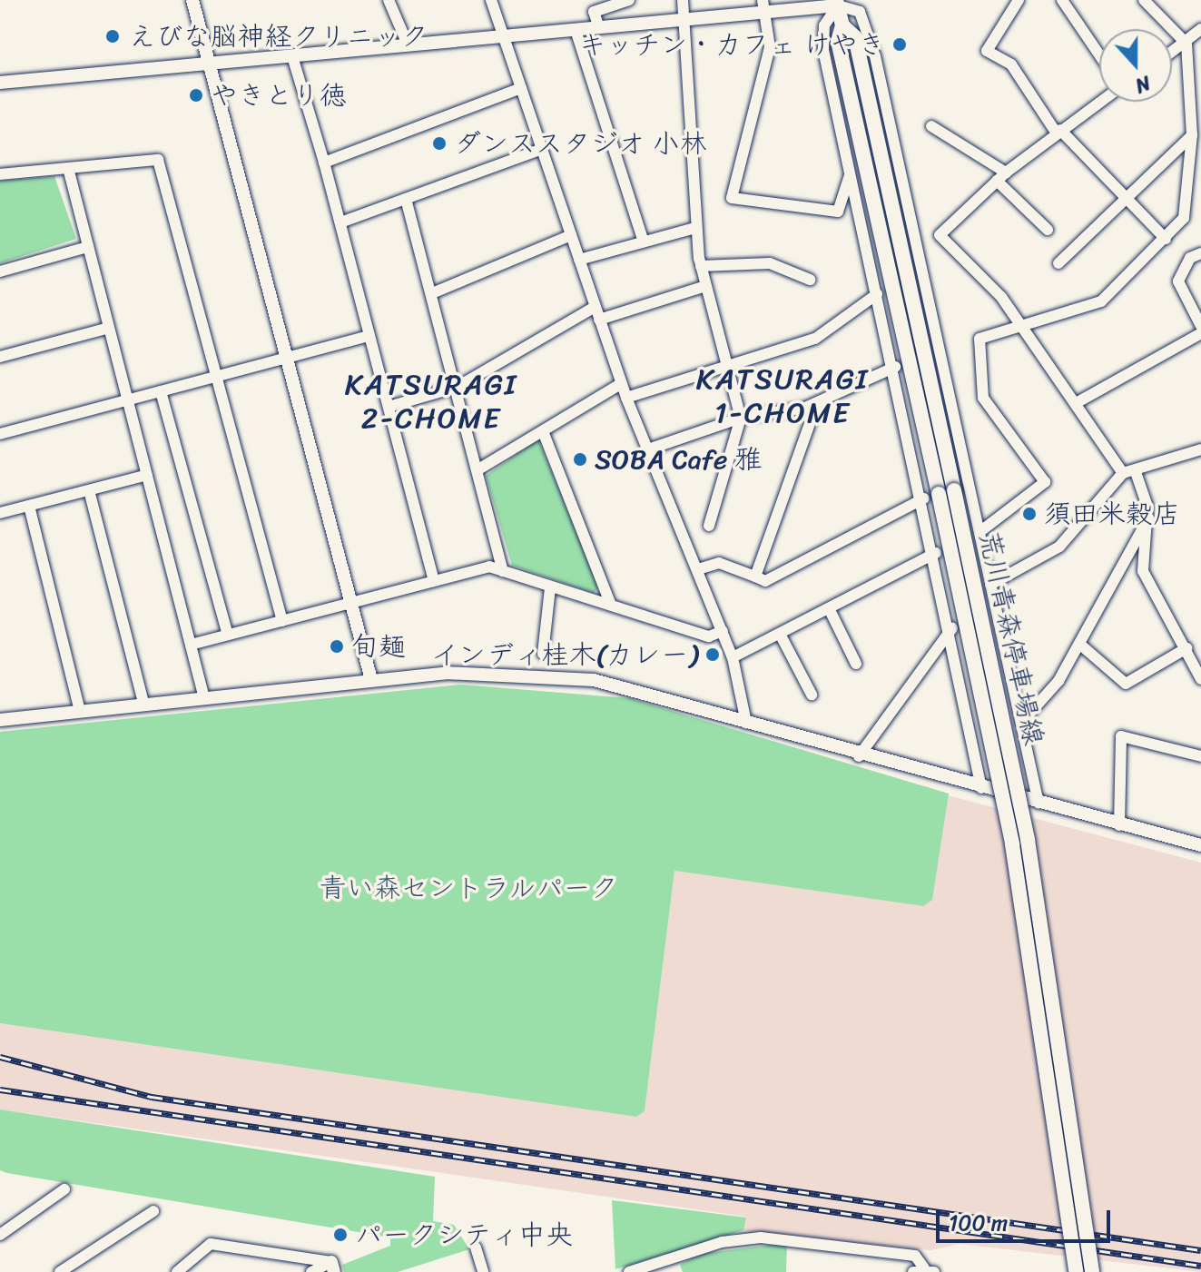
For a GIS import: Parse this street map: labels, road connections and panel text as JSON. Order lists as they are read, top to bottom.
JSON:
{
  "streets": {
    "main road": ["荒川青森停車場線"]
  },
  "districts": ["KATSURAGI 1-CHOME", "KATSURAGI 2-CHOME"],
  "parks": ["青い森セントラルパーク"],
  "places": [
    "えびな脳神経クリニック",
    "キッチン・カフェ けやき",
    "やきとり徳",
    "ダンススタジオ 小林",
    "SOBA Cafe 雅",
    "須田米穀店",
    "旬麺",
    "インディ桂木(カレー)",
    "パークシティ中央"
  ],
  "scale_bar": "100 m",
  "north": "bottom"
}
